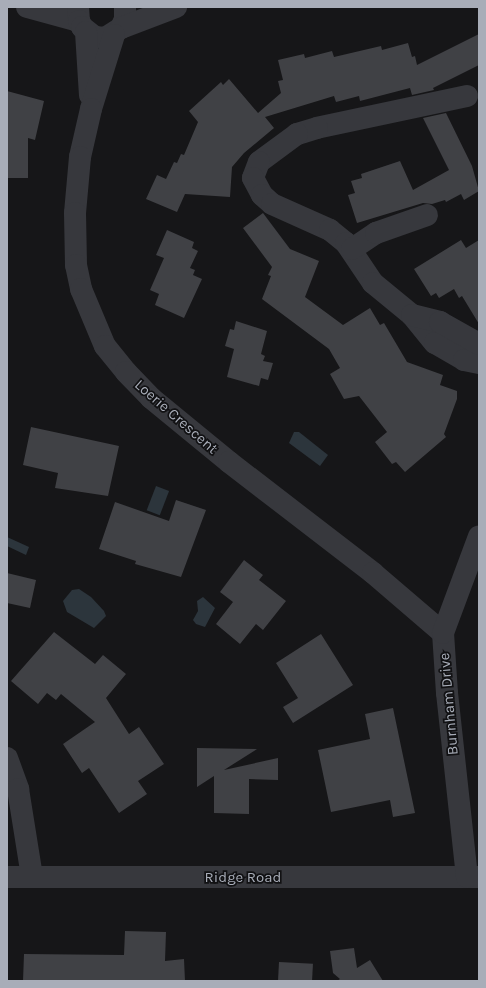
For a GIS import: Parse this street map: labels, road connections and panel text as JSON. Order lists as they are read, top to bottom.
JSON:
{
  "streets": {
    "street": ["Loerie Crescent", "Burnham Drive", "Ridge Road"]
  },
  "crossings": [
    ["Loerie Crescent", "Burnham Drive"],
    ["Burnham Drive", "Ridge Road"]
  ]
}
